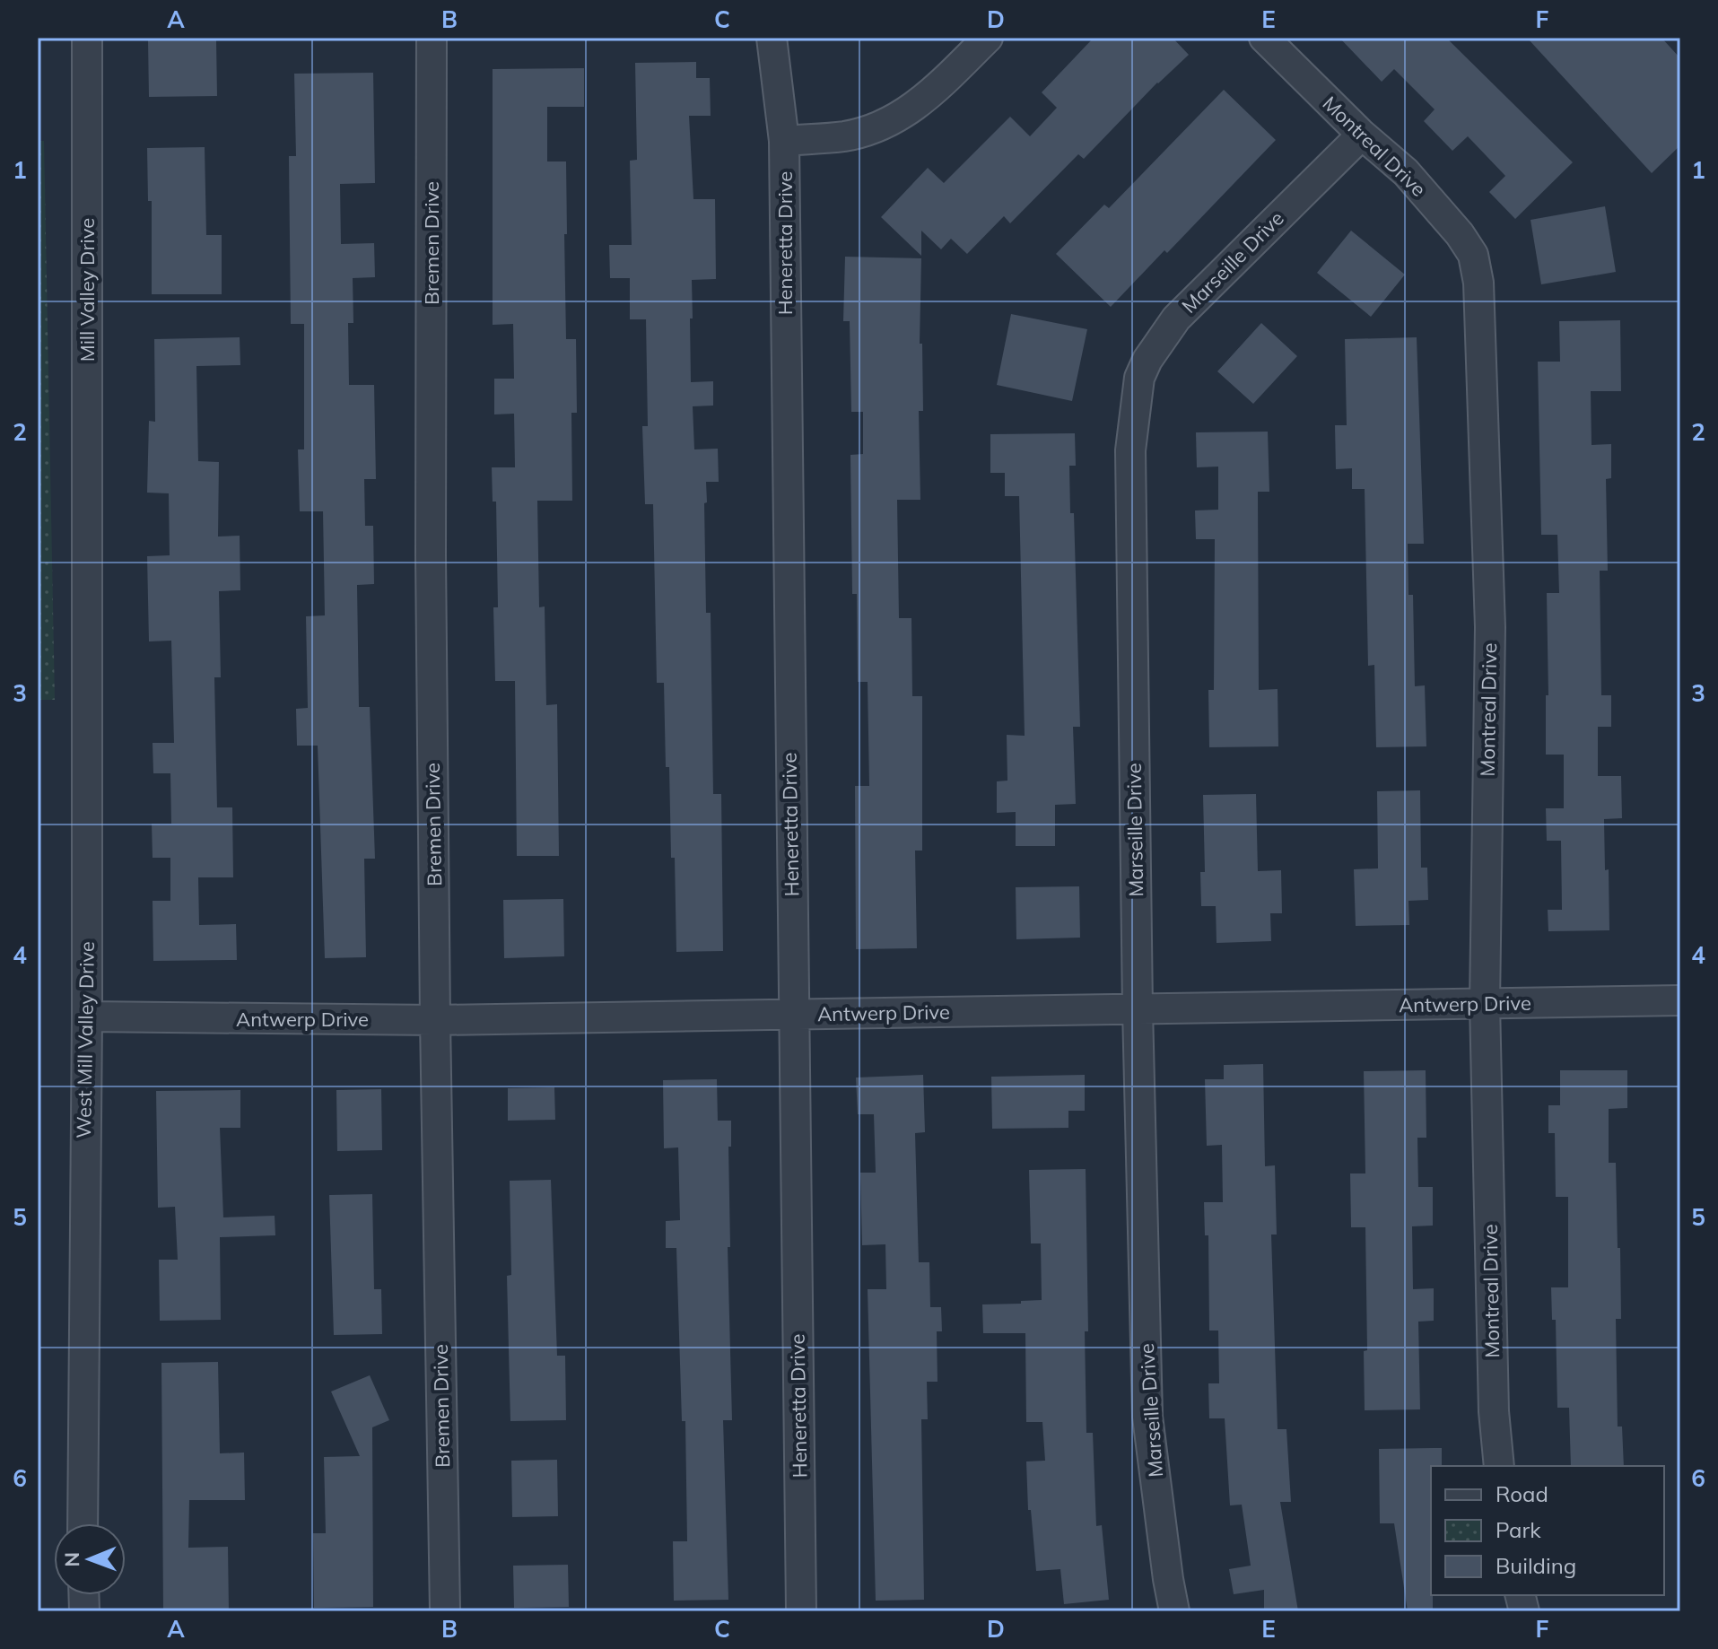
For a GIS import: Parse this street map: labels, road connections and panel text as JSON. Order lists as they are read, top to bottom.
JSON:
{
  "streets": {
    "street": [
      "Montreal Drive",
      "Bremen Drive",
      "Heneretta Drive",
      "Marseille Drive",
      "Mill Valley Drive",
      "Antwerp Drive",
      "West Mill Valley Drive"
    ]
  },
  "crossings": [
    ["Montreal Drive", "Marseille Drive"],
    ["Montreal Drive", "Antwerp Drive"],
    ["Bremen Drive", "Antwerp Drive"],
    ["Heneretta Drive", "Antwerp Drive"],
    ["Marseille Drive", "Antwerp Drive"],
    ["Mill Valley Drive", "West Mill Valley Drive"],
    ["Antwerp Drive", "West Mill Valley Drive"]
  ],
  "legend": ["Road", "Park", "Building"],
  "north": "left",
  "grid": {
    "columns": [
      "A",
      "B",
      "C",
      "D",
      "E",
      "F"
    ],
    "rows": [
      "1",
      "2",
      "3",
      "4",
      "5",
      "6"
    ]
  }
}
